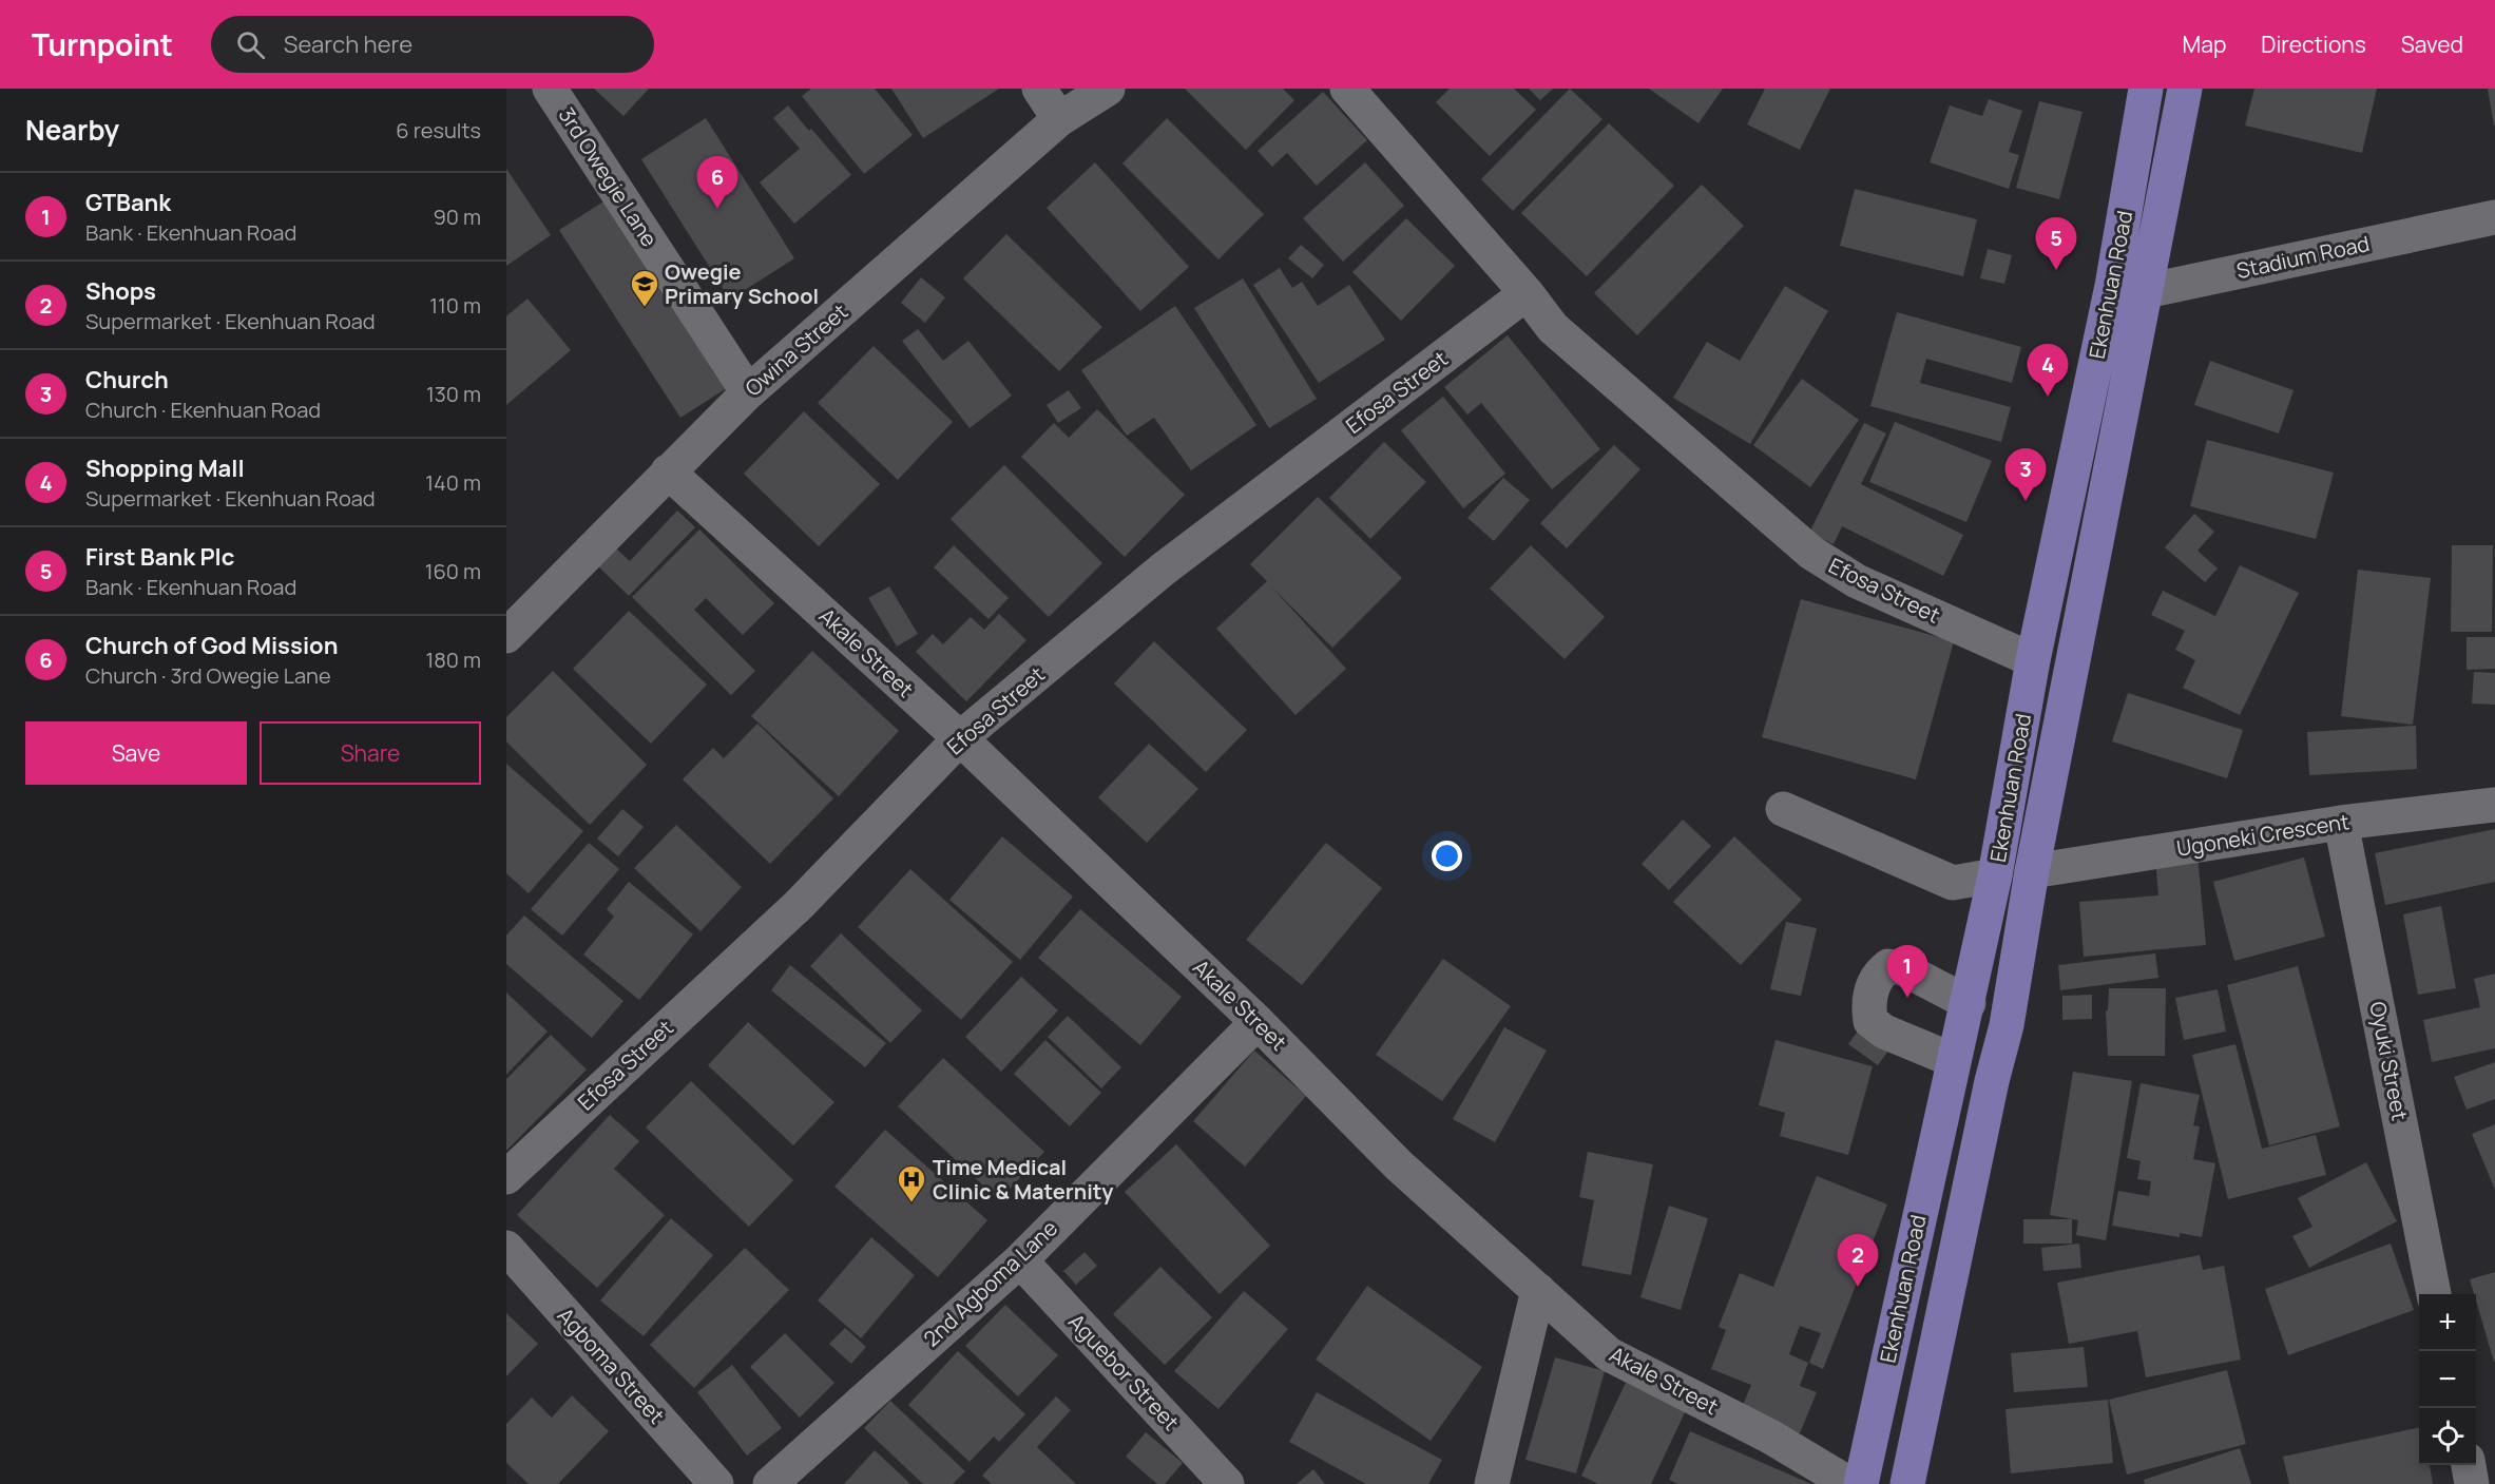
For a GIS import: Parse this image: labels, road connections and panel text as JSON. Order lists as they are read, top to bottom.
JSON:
{
  "streets": {
    "main road": ["Ekenhuan Road"],
    "street": [
      "3rd Owegie Lane",
      "Stadium Road",
      "Owina Street",
      "Efosa Street",
      "Akale Street",
      "Ugoneki Crescent",
      "Oyuki Street",
      "2nd Agboma Lane",
      "Agboma Street",
      "Aguebor Street"
    ]
  },
  "crossings": [
    ["3rd Owegie Lane", "Owina Street"],
    ["Stadium Road", "Ekenhuan Road"],
    ["Ekenhuan Road", "Efosa Street"],
    ["Ekenhuan Road", "Ugoneki Crescent"],
    ["Owina Street", "Akale Street"],
    ["Efosa Street", "Akale Street"],
    ["Akale Street", "2nd Agboma Lane"],
    ["Ugoneki Crescent", "Oyuki Street"],
    ["2nd Agboma Lane", "Aguebor Street"]
  ],
  "places": {
    "school or university": ["Owegie Primary School"],
    "hospital": ["Time Medical Clinic & Maternity"]
  },
  "page": {
    "header": "Turnpoint",
    "search": "Search here",
    "nav": ["Map", "Directions", "Saved"],
    "heading": ["Nearby", "6 results"],
    "pins": [
      "6",
      "5",
      "4",
      "3",
      "1",
      "2"
    ],
    "list": [
      {
        "mark": "1",
        "name": "GTBank",
        "note": "Bank · Ekenhuan Road",
        "value": "90 m"
      },
      {
        "mark": "2",
        "name": "Shops",
        "note": "Supermarket · Ekenhuan Road",
        "value": "110 m"
      },
      {
        "mark": "3",
        "name": "Church",
        "note": "Church · Ekenhuan Road",
        "value": "130 m"
      },
      {
        "mark": "4",
        "name": "Shopping Mall",
        "note": "Supermarket · Ekenhuan Road",
        "value": "140 m"
      },
      {
        "mark": "5",
        "name": "First Bank Plc",
        "note": "Bank · Ekenhuan Road",
        "value": "160 m"
      },
      {
        "mark": "6",
        "name": "Church of God Mission",
        "note": "Church · 3rd Owegie Lane",
        "value": "180 m"
      }
    ],
    "buttons": ["Save", "Share"],
    "map_buttons": ["+", "−"]
  }
}
